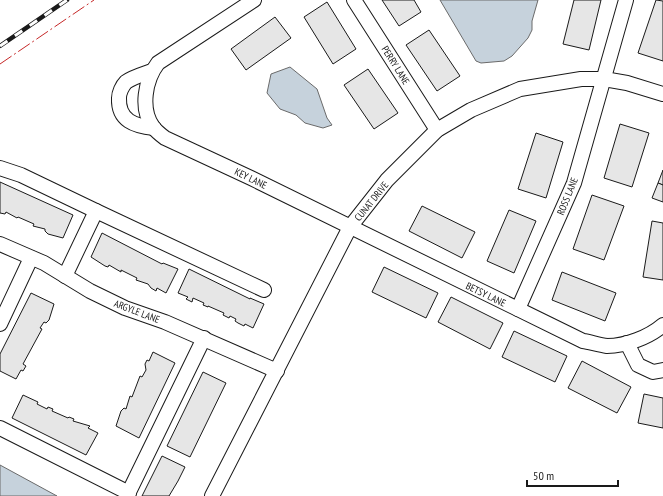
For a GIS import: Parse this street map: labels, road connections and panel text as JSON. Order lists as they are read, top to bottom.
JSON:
{
  "streets": {
    "street": [
      "PERRY LANE",
      "KEY LANE",
      "ROSS LANE",
      "CUNAT DRIVE",
      "BETSY LANE",
      "ARGYLE LANE"
    ]
  },
  "crossings": [
    ["PERRY LANE", "CUNAT DRIVE"],
    ["KEY LANE", "CUNAT DRIVE"],
    ["KEY LANE", "BETSY LANE"],
    ["ROSS LANE", "CUNAT DRIVE"],
    ["ROSS LANE", "BETSY LANE"],
    ["CUNAT DRIVE", "BETSY LANE"],
    ["CUNAT DRIVE", "ARGYLE LANE"]
  ],
  "scale_bar": "50 m"
}
